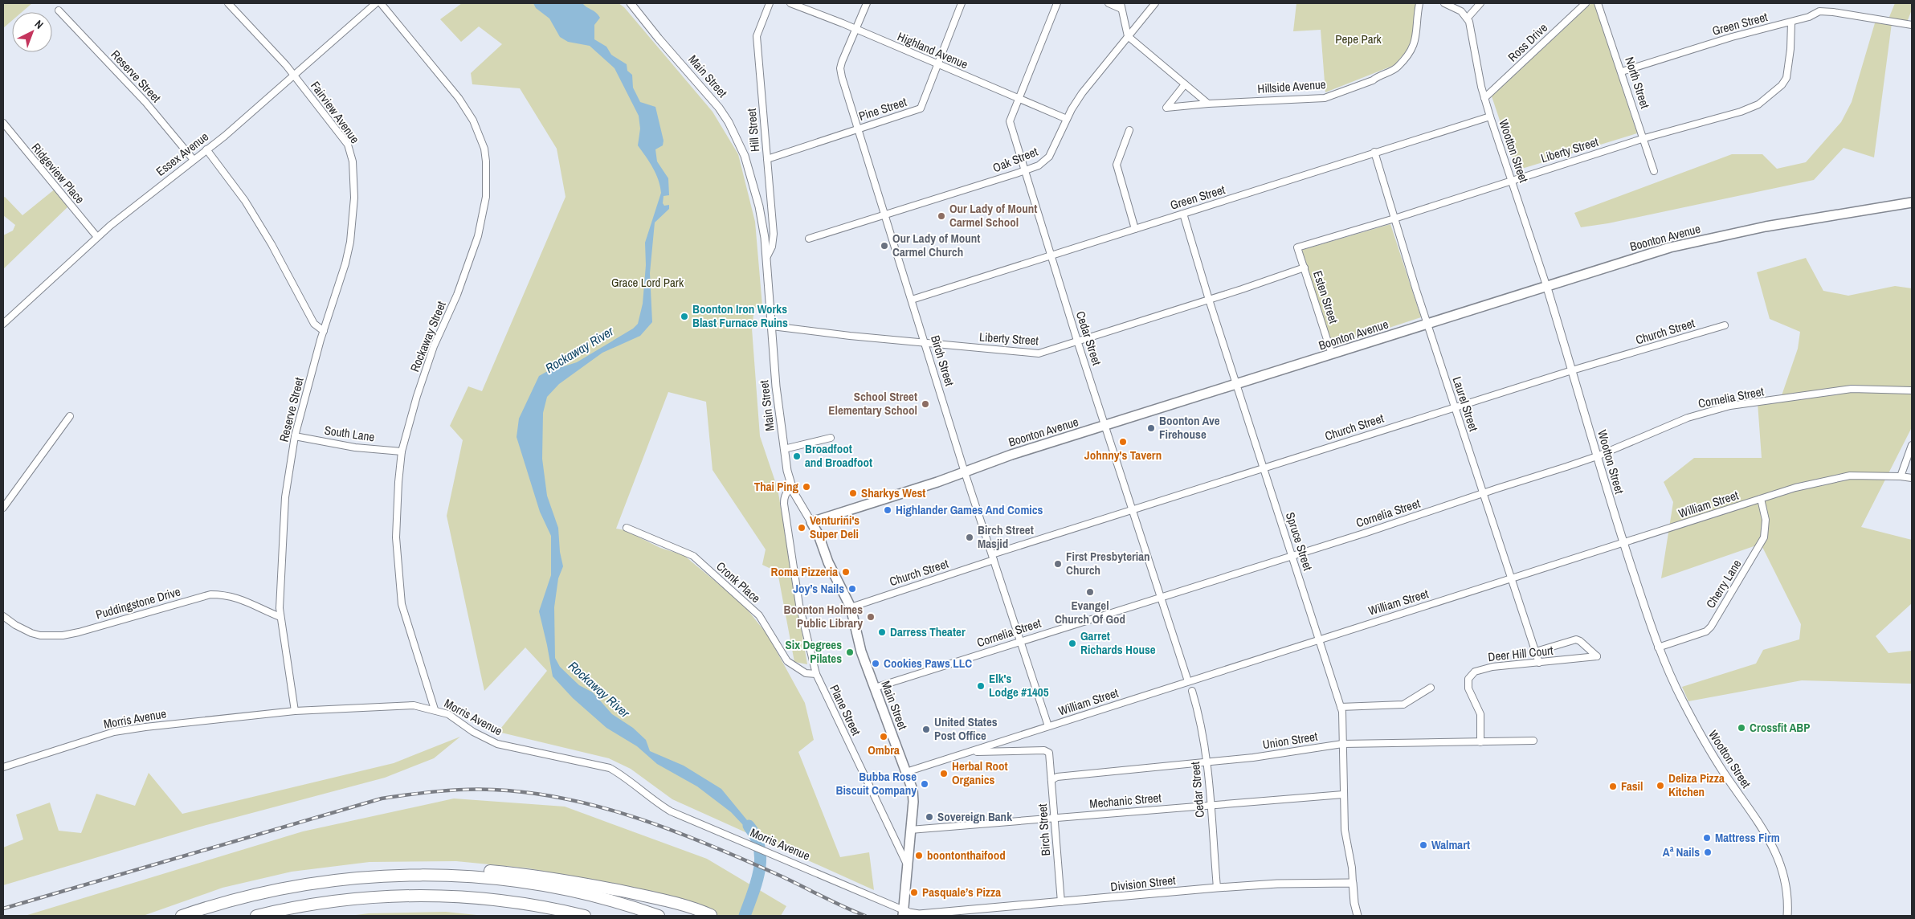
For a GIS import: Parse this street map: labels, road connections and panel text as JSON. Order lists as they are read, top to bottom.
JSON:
{
  "streets": {
    "main road": ["Main Street", "Boonton Avenue"],
    "street": [
      "Green Street",
      "Ross Drive",
      "Highland Avenue",
      "Reserve Street",
      "North Street",
      "Hillside Avenue",
      "Pine Street",
      "Fairview Avenue",
      "Hill Street",
      "Liberty Street",
      "Wootton Street",
      "Essex Avenue",
      "Oak Street",
      "Ridgeview Place",
      "Esten Street",
      "Church Street",
      "Rockaway Street",
      "Cedar Street",
      "Birch Street",
      "Cornelia Street",
      "Laurel Street",
      "South Lane",
      "William Street",
      "Spruce Street",
      "Cronk Place",
      "Cherry Lane",
      "Puddingstone Drive",
      "Deer Hill Court",
      "Plane Street",
      "Morris Avenue",
      "Union Street",
      "Mechanic Street",
      "Division Street"
    ]
  },
  "crossings": [
    ["Green Street", "North Street"],
    ["Green Street", "Liberty Street"],
    ["Green Street", "Wootton Street"],
    ["Green Street", "Cedar Street"],
    ["Green Street", "Birch Street"],
    ["Green Street", "Laurel Street"],
    ["Green Street", "Spruce Street"],
    ["Ross Drive", "Wootton Street"],
    ["Highland Avenue", "Pine Street"],
    ["Highland Avenue", "Oak Street"],
    ["Highland Avenue", "Cedar Street"],
    ["Highland Avenue", "Birch Street"],
    ["Reserve Street", "Fairview Avenue"],
    ["Reserve Street", "Essex Avenue"],
    ["Reserve Street", "South Lane"],
    ["Reserve Street", "Puddingstone Drive"],
    ["Reserve Street", "Morris Avenue"],
    ["Main Street", "Hill Street"],
    ["Main Street", "Liberty Street"],
    ["Main Street", "Boonton Avenue"],
    ["Main Street", "Church Street"],
    ["Main Street", "Cornelia Street"],
    ["Main Street", "William Street"],
    ["Main Street", "Plane Street"],
    ["Main Street", "Morris Avenue"],
    ["Main Street", "Mechanic Street"],
    ["Main Street", "Division Street"],
    ["North Street", "Liberty Street"],
    ["Pine Street", "Hill Street"],
    ["Pine Street", "Birch Street"],
    ["Fairview Avenue", "Essex Avenue"],
    ["Liberty Street", "Wootton Street"],
    ["Liberty Street", "Esten Street"],
    ["Liberty Street", "Cedar Street"],
    ["Liberty Street", "Birch Street"],
    ["Liberty Street", "Laurel Street"],
    ["Liberty Street", "Spruce Street"],
    ["Wootton Street", "Boonton Avenue"],
    ["Wootton Street", "Church Street"],
    ["Wootton Street", "Cornelia Street"],
    ["Wootton Street", "William Street"],
    ["Wootton Street", "Cherry Lane"],
    ["Essex Avenue", "Ridgeview Place"],
    ["Oak Street", "Cedar Street"],
    ["Oak Street", "Birch Street"],
    ["Boonton Avenue", "Esten Street"],
    ["Boonton Avenue", "Cedar Street"],
    ["Boonton Avenue", "Birch Street"],
    ["Boonton Avenue", "Laurel Street"],
    ["Boonton Avenue", "Spruce Street"],
    ["Church Street", "Cedar Street"],
    ["Church Street", "Birch Street"],
    ["Church Street", "Laurel Street"],
    ["Church Street", "Spruce Street"],
    ["Rockaway Street", "South Lane"],
    ["Rockaway Street", "Morris Avenue"],
    ["Cedar Street", "Cornelia Street"],
    ["Cedar Street", "William Street"],
    ["Cedar Street", "Union Street"],
    ["Cedar Street", "Mechanic Street"],
    ["Cedar Street", "Division Street"],
    ["Birch Street", "Cornelia Street"],
    ["Birch Street", "William Street"],
    ["Birch Street", "Union Street"],
    ["Birch Street", "Mechanic Street"],
    ["Birch Street", "Division Street"],
    ["Cornelia Street", "Laurel Street"],
    ["Cornelia Street", "Spruce Street"],
    ["Laurel Street", "William Street"],
    ["Laurel Street", "Deer Hill Court"],
    ["William Street", "Spruce Street"],
    ["William Street", "Cherry Lane"],
    ["Spruce Street", "Union Street"],
    ["Spruce Street", "Mechanic Street"],
    ["Spruce Street", "Division Street"],
    ["Cronk Place", "Plane Street"],
    ["Deer Hill Court", "Union Street"],
    ["Morris Avenue", "Division Street"]
  ],
  "water": ["Rockaway River"],
  "parks": ["Pepe Park", "Grace Lord Park"],
  "places": [
    "Our Lady of Mount Carmel School",
    "Our Lady of Mount Carmel Church",
    "Boonton Iron Works Blast Furnace Ruins",
    "School Street Elementary School",
    "Boonton Ave Firehouse",
    "Johnny's Tavern",
    "Broadfoot and Broadfoot",
    "Thai Ping",
    "Sharkys West",
    "Highlander Games And Comics",
    "Venturini's Super Deli",
    "Birch Street Masjid",
    "First Presbyterian Church",
    "Roma Pizzeria",
    "Joy’s Nails",
    "Evangel Church Of God",
    "Boonton Holmes Public Library",
    "Darress Theater",
    "Garret Richards House",
    "Six Degrees Pilates",
    "Cookies Paws LLC",
    "Elk's Lodge #1405",
    "Crossfit ABP",
    "United States Post Office",
    "Ombra",
    "Herbal Root Organics",
    "Bubba Rose Biscuit Company",
    "Deliza Pizza Kitchen",
    "Fasil",
    "Sovereign Bank",
    "Mattress Firm",
    "Walmart",
    "Aª Nails",
    "boontonthaifood",
    "Pasquale’s Pizza"
  ],
  "north": "top right"
}
